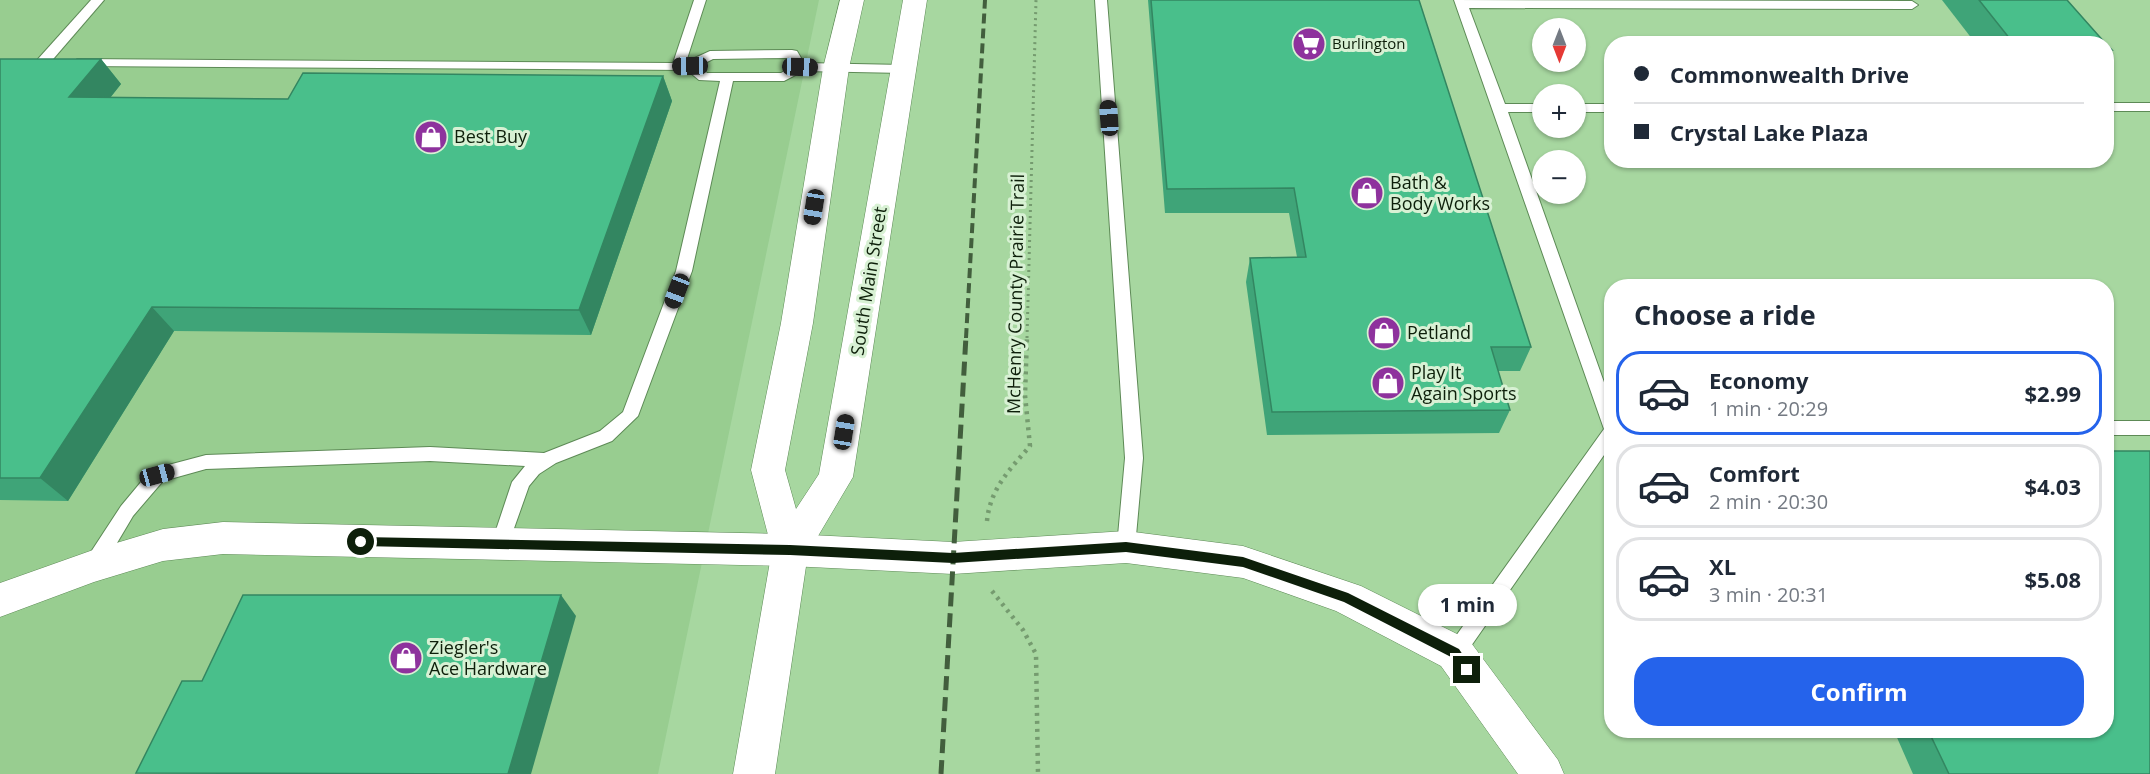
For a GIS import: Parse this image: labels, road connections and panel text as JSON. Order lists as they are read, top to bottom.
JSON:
{
  "streets": {
    "street": ["South Main Street"],
    "path": ["McHenry County Prairie Trail"]
  },
  "places": {
    "supermarket": ["Burlington"],
    "shop": [
      "Best Buy",
      "Bath & Body Works",
      "Petland",
      "Play It Again Sports",
      "Ziegler's Ace Hardware"
    ]
  },
  "north": "bottom",
  "page": {
    "map_buttons": ["+", "−"],
    "banner": ["Commonwealth Drive", "Crystal Lake Plaza"],
    "heading": "Choose a ride",
    "list": [
      {
        "name": "Economy",
        "note": "1 min · 20:29",
        "value": "$2.99"
      },
      {
        "name": "Comfort",
        "note": "2 min · 20:30",
        "value": "$4.03"
      },
      {
        "name": "XL",
        "note": "3 min · 20:31",
        "value": "$5.08"
      }
    ],
    "bubble": "1 min",
    "buttons": "Confirm"
  }
}
